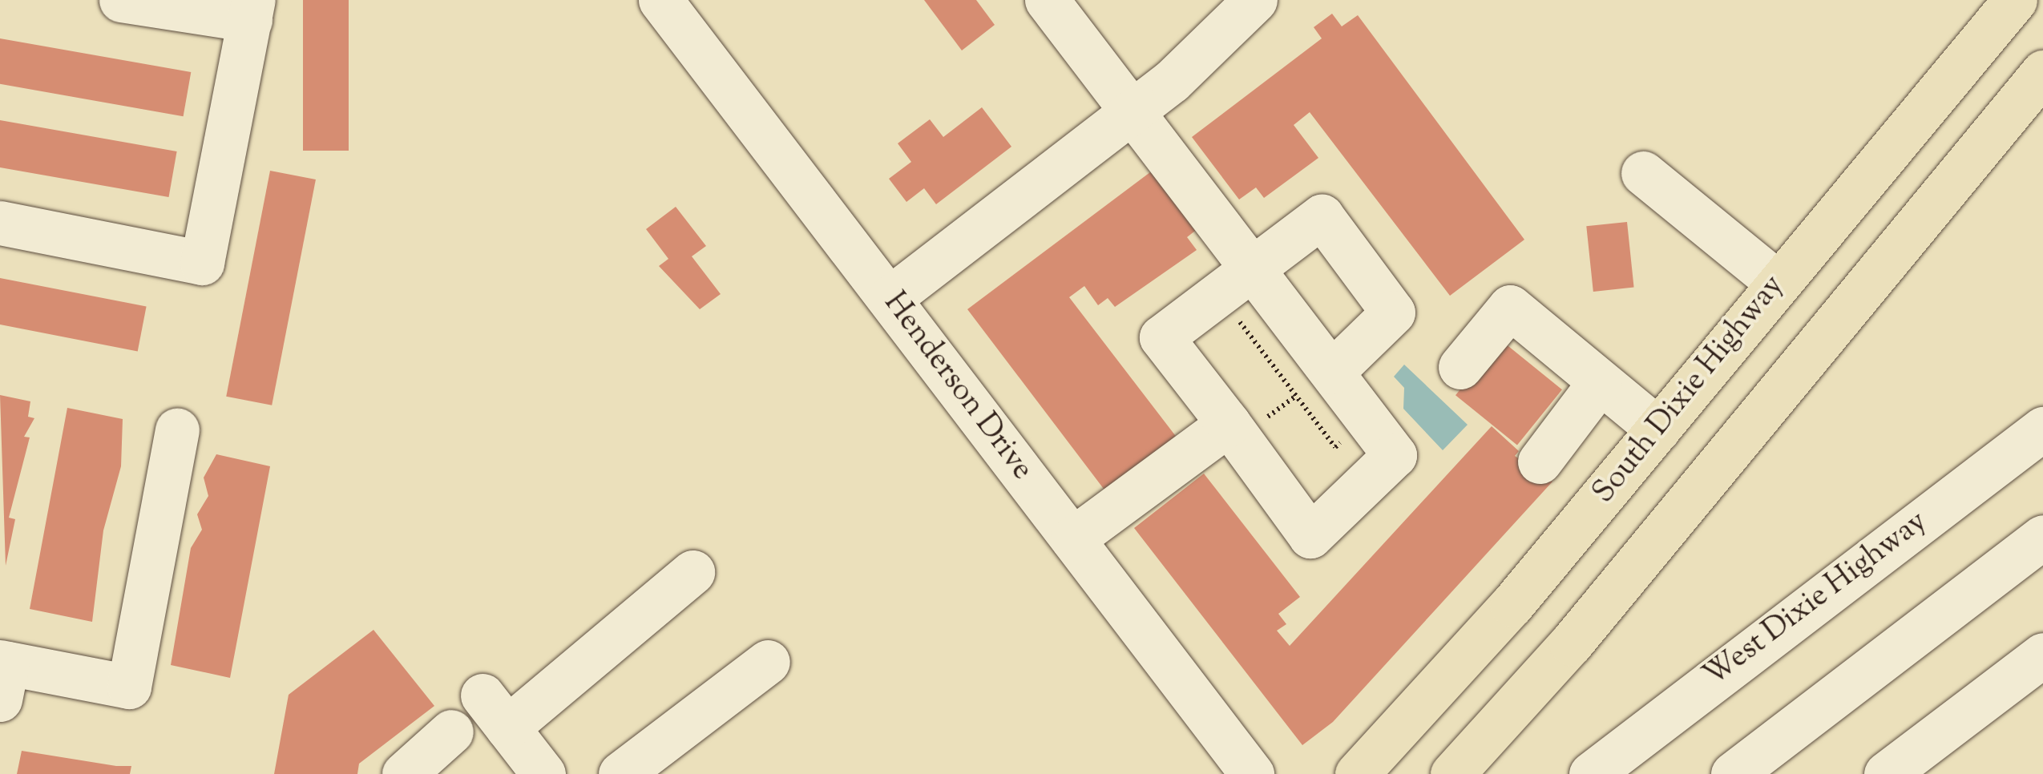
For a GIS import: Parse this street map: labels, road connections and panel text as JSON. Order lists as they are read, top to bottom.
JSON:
{
  "streets": {
    "highway": ["South Dixie Highway"],
    "street": ["Henderson Drive", "West Dixie Highway"]
  }
}
